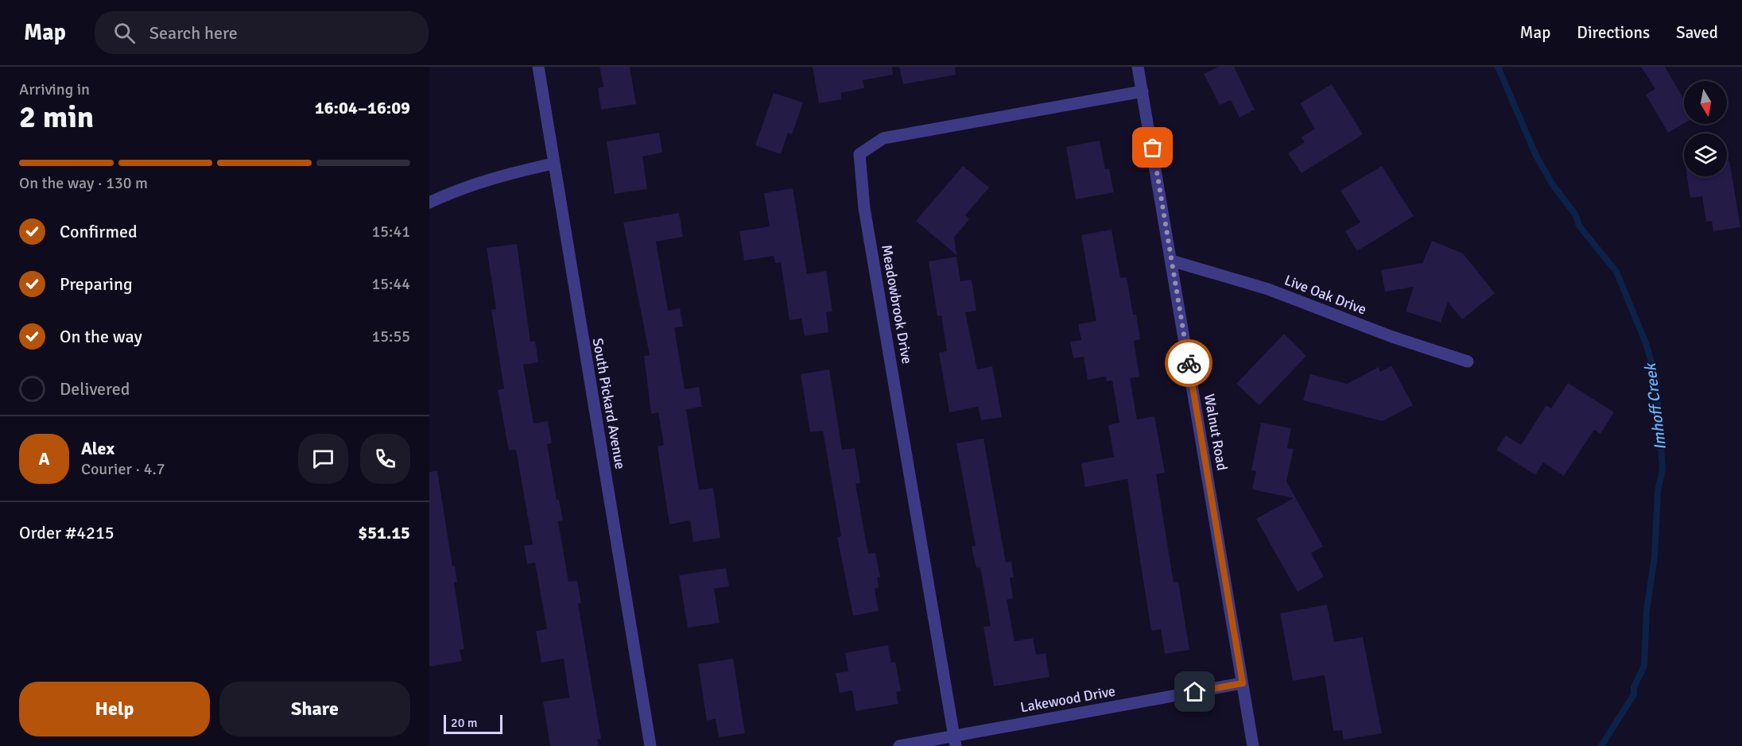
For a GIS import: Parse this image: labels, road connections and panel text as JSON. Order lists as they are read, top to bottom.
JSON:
{
  "streets": {
    "street": [
      "Live Oak Drive",
      "Meadowbrook Drive",
      "South Pickard Avenue",
      "Walnut Road",
      "Lakewood Drive"
    ]
  },
  "crossings": [
    ["Live Oak Drive", "Walnut Road"],
    ["Meadowbrook Drive", "Walnut Road"],
    ["Meadowbrook Drive", "Lakewood Drive"],
    ["Walnut Road", "Lakewood Drive"]
  ],
  "water": ["Imhoff Creek"],
  "scale_bar": "20 m",
  "north": "bottom",
  "page": {
    "header": "Map",
    "search": "Search here",
    "nav": ["Map", "Directions", "Saved"],
    "heading": ["2 min", "Arriving in", "16:04–16:09"],
    "panel": [
      "Alex",
      "Courier · 4.7",
      "Order #4215",
      "$51.15"
    ],
    "bar": "On the way · 130 m",
    "list": [
      ["Confirmed", "15:41"],
      ["Preparing", "15:44"],
      ["On the way", "15:55"],
      "Delivered"
    ],
    "round": "A",
    "buttons": ["Help", "Share"],
    "scale": "20 m"
  }
}
